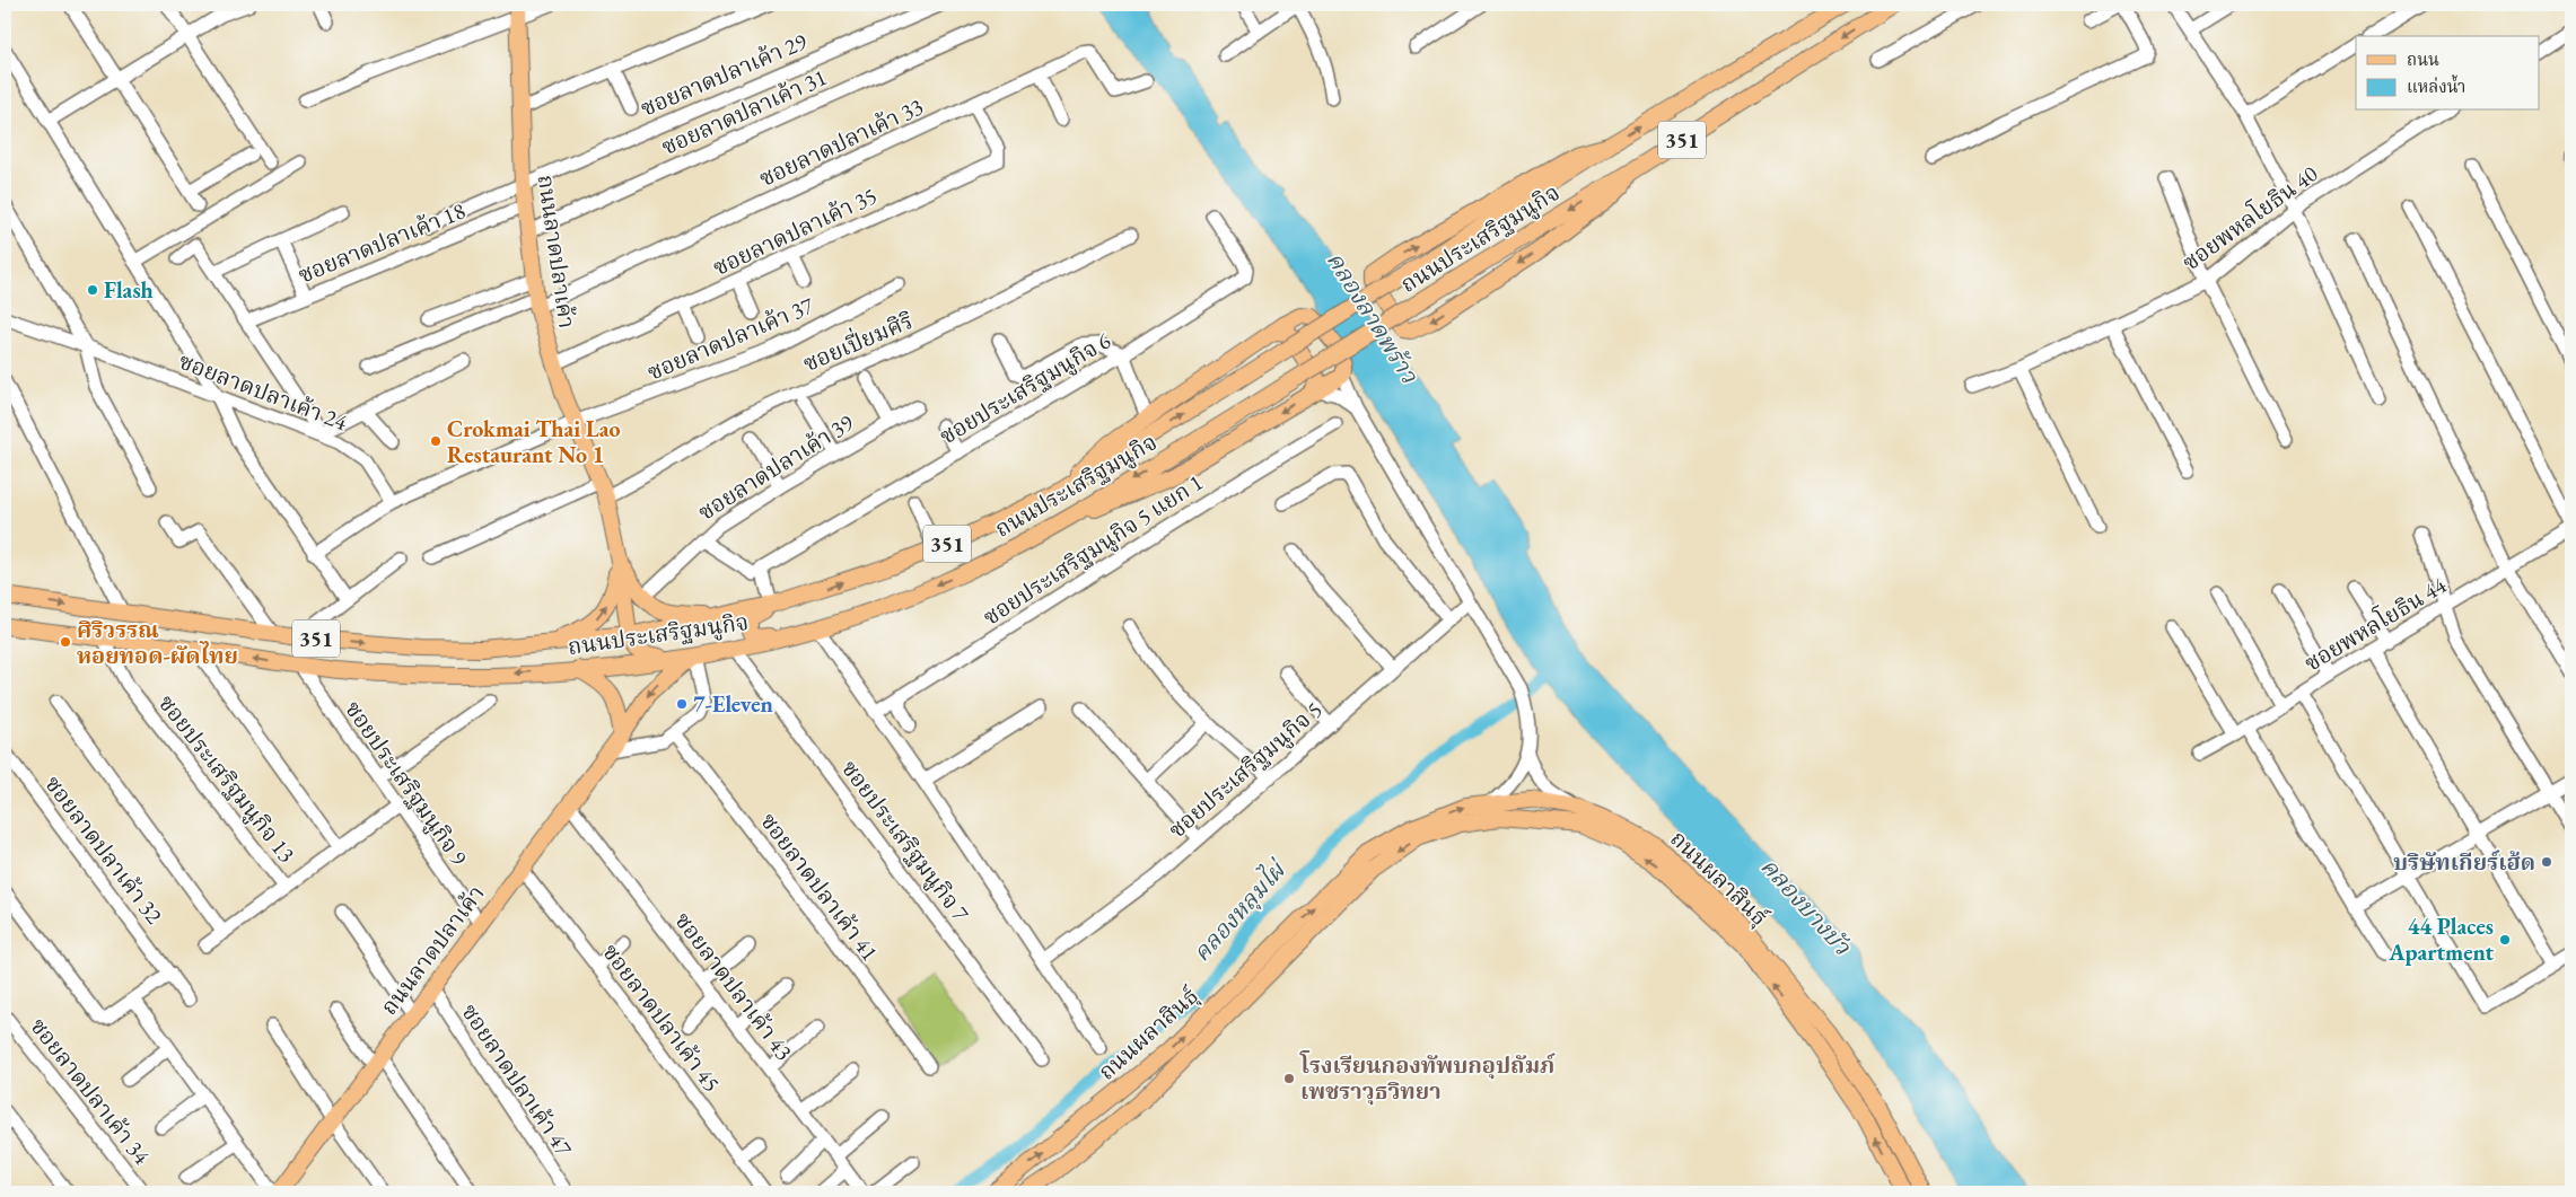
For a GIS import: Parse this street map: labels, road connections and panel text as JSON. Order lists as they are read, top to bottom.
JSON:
{
  "streets": {
    "main road": [
      "351",
      "ถนนประเสริฐมนูกิจ",
      "ถนนลาดปลาเค้า",
      "ถนนผลาสินธุ์"
    ],
    "street": [
      "ซอยลาดปลาเค้า 29",
      "ซอยลาดปลาเค้า 31",
      "ซอยลาดปลาเค้า 33",
      "ซอยพหลโยธิน 40",
      "ซอยลาดปลาเค้า 35",
      "ซอยลาดปลาเค้า 18",
      "ซอยลาดปลาเค้า 37",
      "ซอยเปี่ยมศิริ",
      "ซอยประเสริฐมนูกิจ 6",
      "ซอยลาดปลาเค้า 24",
      "ซอยลาดปลาเค้า 39",
      "ซอยประเสริฐมนูกิจ 5 แยก 1",
      "ซอยพหลโยธิน 44",
      "ซอยประเสริฐมนูกิจ 5",
      "ซอยประเสริฐมนูกิจ 13",
      "ซอยประเสริฐมนูกิจ 9",
      "ซอยประเสริฐมนูกิจ 7",
      "ซอยลาดปลาเค้า 32",
      "ซอยลาดปลาเค้า 41",
      "ซอยลาดปลาเค้า 43",
      "ซอยลาดปลาเค้า 45",
      "ซอยลาดปลาเค้า 47",
      "ซอยลาดปลาเค้า 34"
    ]
  },
  "crossings": [
    ["ซอยลาดปลาเค้า 29", "ถนนลาดปลาเค้า"],
    ["ซอยลาดปลาเค้า 31", "ถนนลาดปลาเค้า"],
    ["ซอยลาดปลาเค้า 33", "ซอยลาดปลาเค้า 35"],
    ["ซอยลาดปลาเค้า 33", "ถนนลาดปลาเค้า"],
    ["ซอยลาดปลาเค้า 35", "ถนนลาดปลาเค้า"],
    ["ถนนประเสริฐมนูกิจ", "ถนนลาดปลาเค้า"],
    ["ถนนประเสริฐมนูกิจ", "ซอยประเสริฐมนูกิจ 13"],
    ["ถนนประเสริฐมนูกิจ", "ซอยประเสริฐมนูกิจ 9"],
    ["ถนนประเสริฐมนูกิจ", "ซอยประเสริฐมนูกิจ 7"],
    ["ซอยลาดปลาเค้า 18", "ถนนลาดปลาเค้า"],
    ["ถนนลาดปลาเค้า", "ซอยลาดปลาเค้า 37"],
    ["ถนนลาดปลาเค้า", "ซอยเปี่ยมศิริ"],
    ["ถนนลาดปลาเค้า", "ซอยประเสริฐมนูกิจ 9"],
    ["ถนนลาดปลาเค้า", "ซอยลาดปลาเค้า 43"],
    ["ถนนลาดปลาเค้า", "ซอยลาดปลาเค้า 45"],
    ["ถนนลาดปลาเค้า", "ซอยลาดปลาเค้า 47"]
  ],
  "water": ["คลองลาดพร้าว", "คลองบางบัว", "คลองหลุมไผ่"],
  "places": [
    "Flash",
    "Crokmai Thai Lao Restaurant No 1",
    "ศิริวรรณ หอยทอด-ผัดไทย",
    "7-Eleven",
    "บริษัทเกียร์เฮ้ด",
    "44 Places Apartment",
    "โรงเรียนกองทัพบกอุปถัมภ์ เพชราวุธวิทยา"
  ],
  "legend": ["ถนน", "แหล่งน้ำ"]
}
